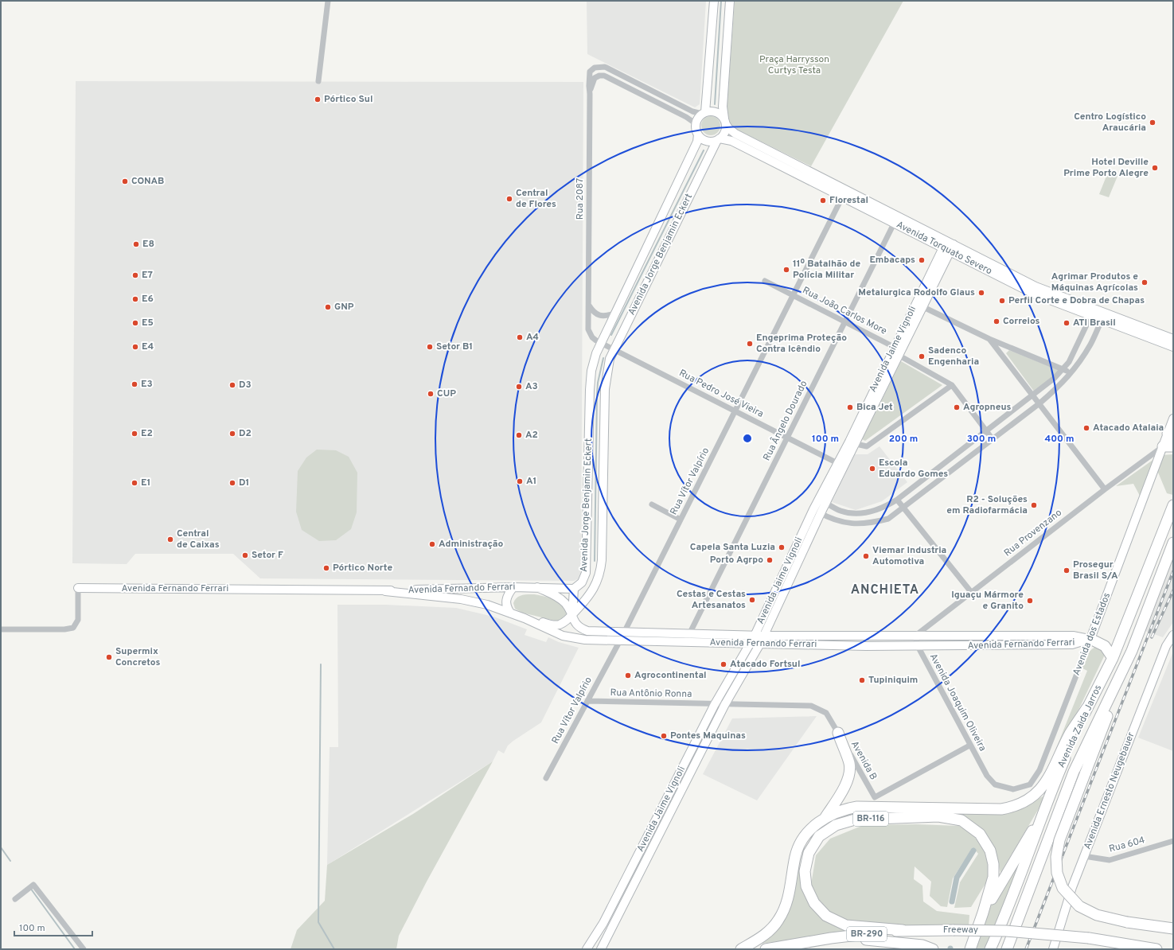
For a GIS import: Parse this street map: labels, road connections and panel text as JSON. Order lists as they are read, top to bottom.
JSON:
{
  "streets": {
    "highway": [
      "Avenida Zaida Jarros",
      "BR-116",
      "Freeway",
      "BR-290"
    ],
    "street": [
      "Rua 2087",
      "Avenida Torquato Severo",
      "Avenida Jorge Benjamin Eckert",
      "Rua João Carlos More",
      "Avenida Jaime Vignoli",
      "Rua Pedro José Vieira",
      "Rua Ângelo Dourado",
      "Rua Vítor Valpírio",
      "Rua Provenzano",
      "Avenida Fernando Ferrari",
      "Avenida dos Estados",
      "Rua Antônio Ronna",
      "Avenida Joaquim Oliveira",
      "Avenida B",
      "Avenida Ernesto Neugebauer",
      "Rua 604"
    ]
  },
  "crossings": [
    ["Rua 2087", "Avenida Torquato Severo"],
    ["Rua 2087", "Avenida Jorge Benjamin Eckert"],
    ["Rua 2087", "Rua Pedro José Vieira"],
    ["Avenida Torquato Severo", "Avenida Jorge Benjamin Eckert"],
    ["Avenida Torquato Severo", "Avenida Jaime Vignoli"],
    ["Avenida Torquato Severo", "Rua Ângelo Dourado"],
    ["Avenida Torquato Severo", "Rua Vítor Valpírio"],
    ["Avenida Jorge Benjamin Eckert", "Rua Pedro José Vieira"],
    ["Avenida Jorge Benjamin Eckert", "Avenida Fernando Ferrari"],
    ["Rua João Carlos More", "Avenida Jaime Vignoli"],
    ["Rua João Carlos More", "Rua Ângelo Dourado"],
    ["Rua João Carlos More", "Rua Vítor Valpírio"],
    ["Avenida Jaime Vignoli", "Rua Pedro José Vieira"],
    ["Avenida Jaime Vignoli", "Avenida Fernando Ferrari"],
    ["Avenida Jaime Vignoli", "Rua Antônio Ronna"],
    ["Avenida Jaime Vignoli", "Avenida B"],
    ["Rua Pedro José Vieira", "Rua Ângelo Dourado"],
    ["Rua Pedro José Vieira", "Rua Vítor Valpírio"],
    ["Rua Ângelo Dourado", "Avenida Fernando Ferrari"],
    ["Rua Vítor Valpírio", "Avenida Fernando Ferrari"],
    ["Rua Vítor Valpírio", "Rua Antônio Ronna"],
    ["Rua Provenzano", "Avenida Fernando Ferrari"],
    ["Rua Provenzano", "Avenida dos Estados"],
    ["Rua Provenzano", "Avenida Joaquim Oliveira"],
    ["Avenida Fernando Ferrari", "Avenida dos Estados"],
    ["Avenida Fernando Ferrari", "Avenida Joaquim Oliveira"],
    ["Avenida dos Estados", "Avenida Joaquim Oliveira"],
    ["Rua Antônio Ronna", "Avenida B"],
    ["Avenida Joaquim Oliveira", "Avenida B"],
    ["Avenida Ernesto Neugebauer", "Rua 604"],
    ["BR-116", "Freeway"]
  ],
  "districts": ["ANCHIETA"],
  "parks": ["Praça Harrysson Curtys Testa"],
  "places": [
    "Pórtico Sul",
    "Centro Logístico Araucária",
    "Hotel Deville Prime Porto Alegre",
    "CONAB",
    "Central de Flores",
    "Florestal",
    "E8",
    "Embacaps",
    "11º Batalhão de Polícia Militar",
    "E7",
    "Agrimar Produtos e Máquinas Agrícolas",
    "Metalurgica Rodolfo Glaus",
    "E6",
    "Perfil Corte e Dobra de Chapas",
    "GNP",
    "Correios",
    "E5",
    "ATI Brasil",
    "A4",
    "Engeprima Proteção Contra Icêndio",
    "E4",
    "Setor B1",
    "Sadenco Engenharia",
    "E3",
    "D3",
    "A3",
    "CUP",
    "Bica Jet",
    "Agropneus",
    "Atacado Atalaia",
    "E2",
    "D2",
    "A2",
    "Escola Eduardo Gomes",
    "A1",
    "E1",
    "D1",
    "R2 - Soluções em Radiofarmácia",
    "Central de Caixas",
    "Administração",
    "Capela Santa Luzia",
    "Setor F",
    "Viemar Industria Automotiva",
    "Porto Agrpo",
    "Pórtico Norte",
    "Prosegur Brasil S/A",
    "Cestas e Cestas Artesanatos",
    "Iguaçu Mármore e Granito",
    "Supermix Concretos",
    "Atacado Fortsul",
    "Agrocontinental",
    "Tupiniquim",
    "Pontes Maquinas"
  ],
  "scale_bar": "100 m",
  "rings": [
    "100 m",
    "200 m",
    "300 m",
    "400 m"
  ]
}
